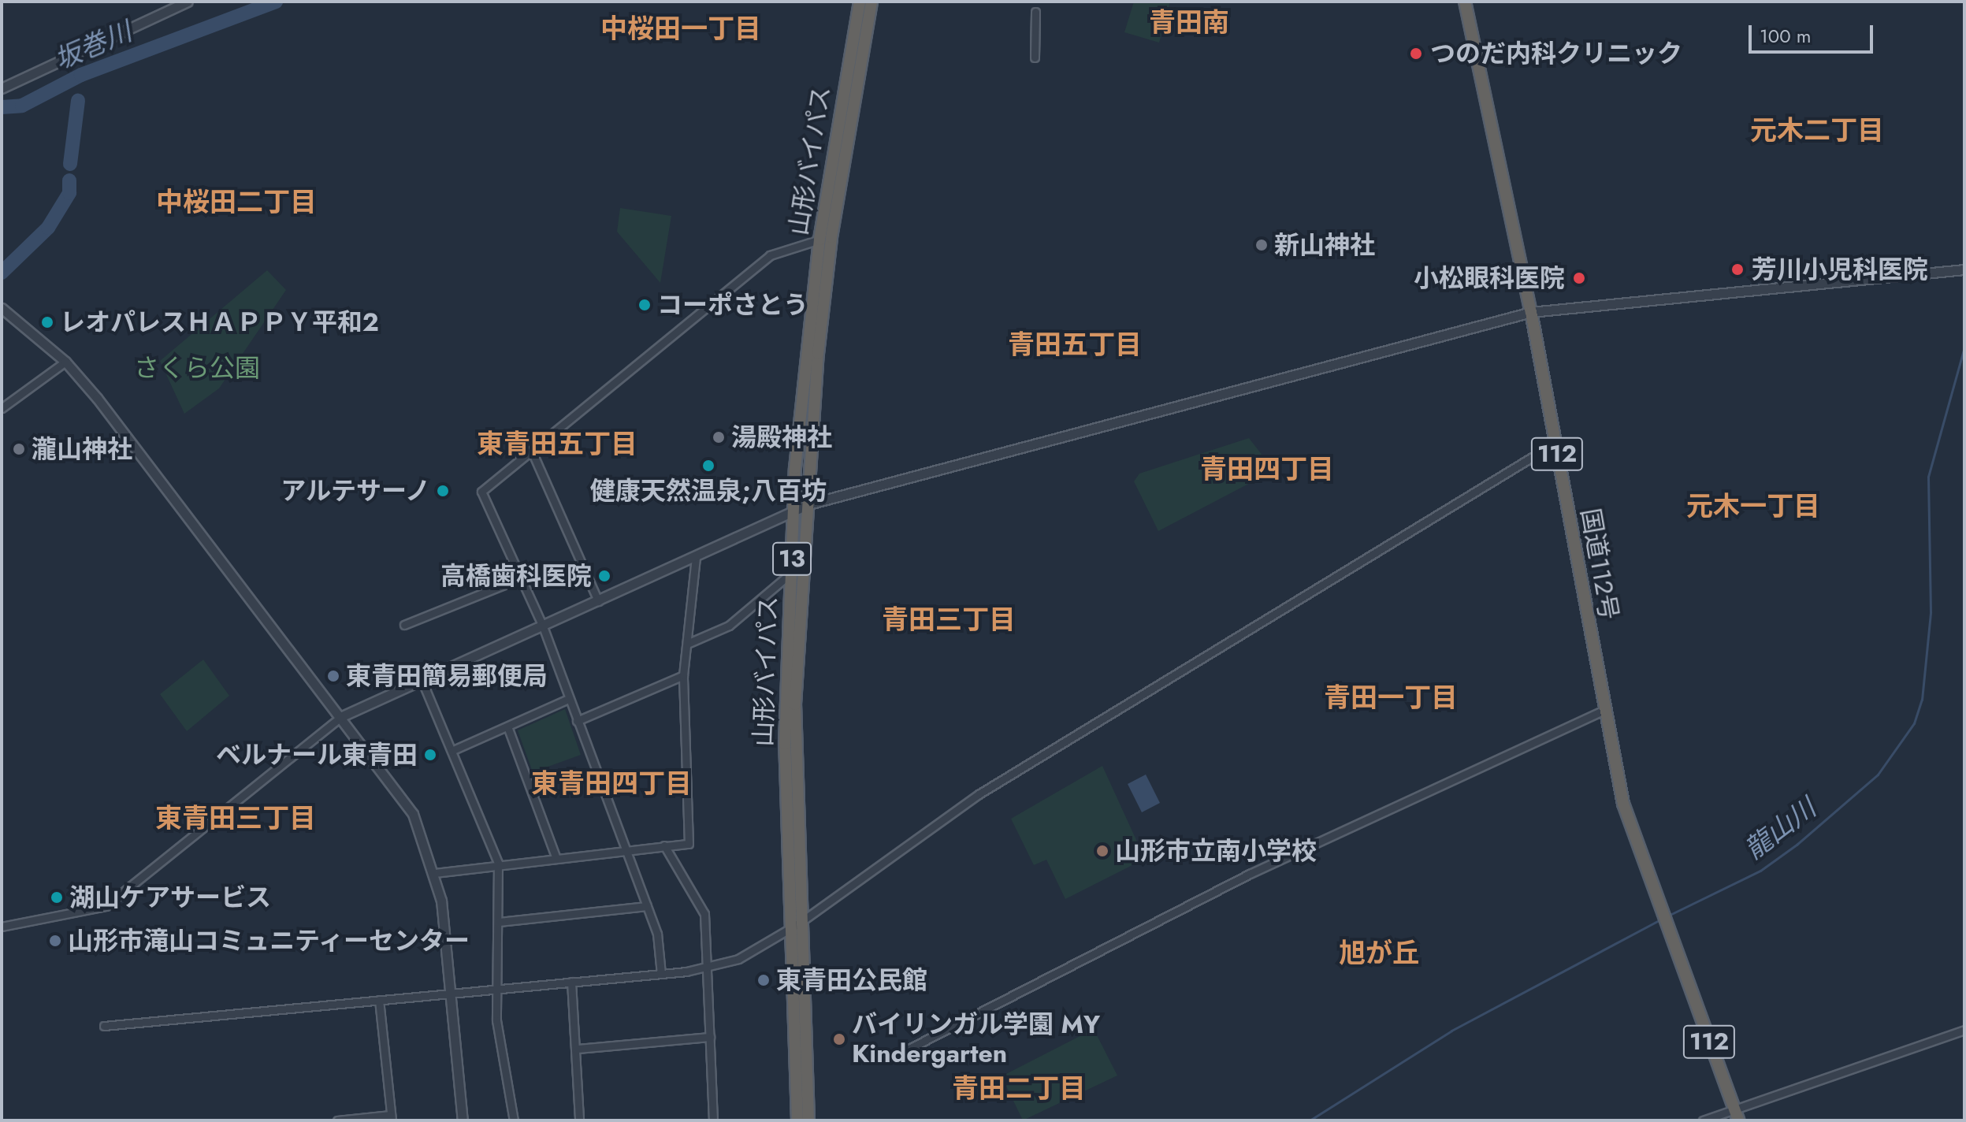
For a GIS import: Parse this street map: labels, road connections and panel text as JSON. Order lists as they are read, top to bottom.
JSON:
{
  "streets": {
    "highway": [
      "山形バイパス",
      "112",
      "13",
      "国道112号"
    ]
  },
  "districts": [
    "青田南",
    "中桜田一丁目",
    "元木二丁目",
    "中桜田二丁目",
    "青田五丁目",
    "東青田五丁目",
    "青田四丁目",
    "元木一丁目",
    "青田三丁目",
    "青田一丁目",
    "東青田四丁目",
    "東青田三丁目",
    "旭が丘",
    "青田二丁目"
  ],
  "water": ["坂巻川", "龍山川"],
  "parks": ["さくら公園"],
  "places": [
    "つのだ内科クリニック",
    "新山神社",
    "芳川小児科医院",
    "小松眼科医院",
    "コーポさとう",
    "レオパレスＨＡＰＰＹ平和２",
    "湯殿神社",
    "瀧山神社",
    "健康天然温泉;八百坊",
    "アルテサーノ",
    "高橋歯科医院",
    "東青田簡易郵便局",
    "ベルナール東青田",
    "山形市立南小学校",
    "湖山ケアサービス",
    "山形市滝山コミュニティーセンター",
    "東青田公民館",
    "バイリンガル学園 MY Kindergarten"
  ],
  "scale_bar": "100 m"
}
